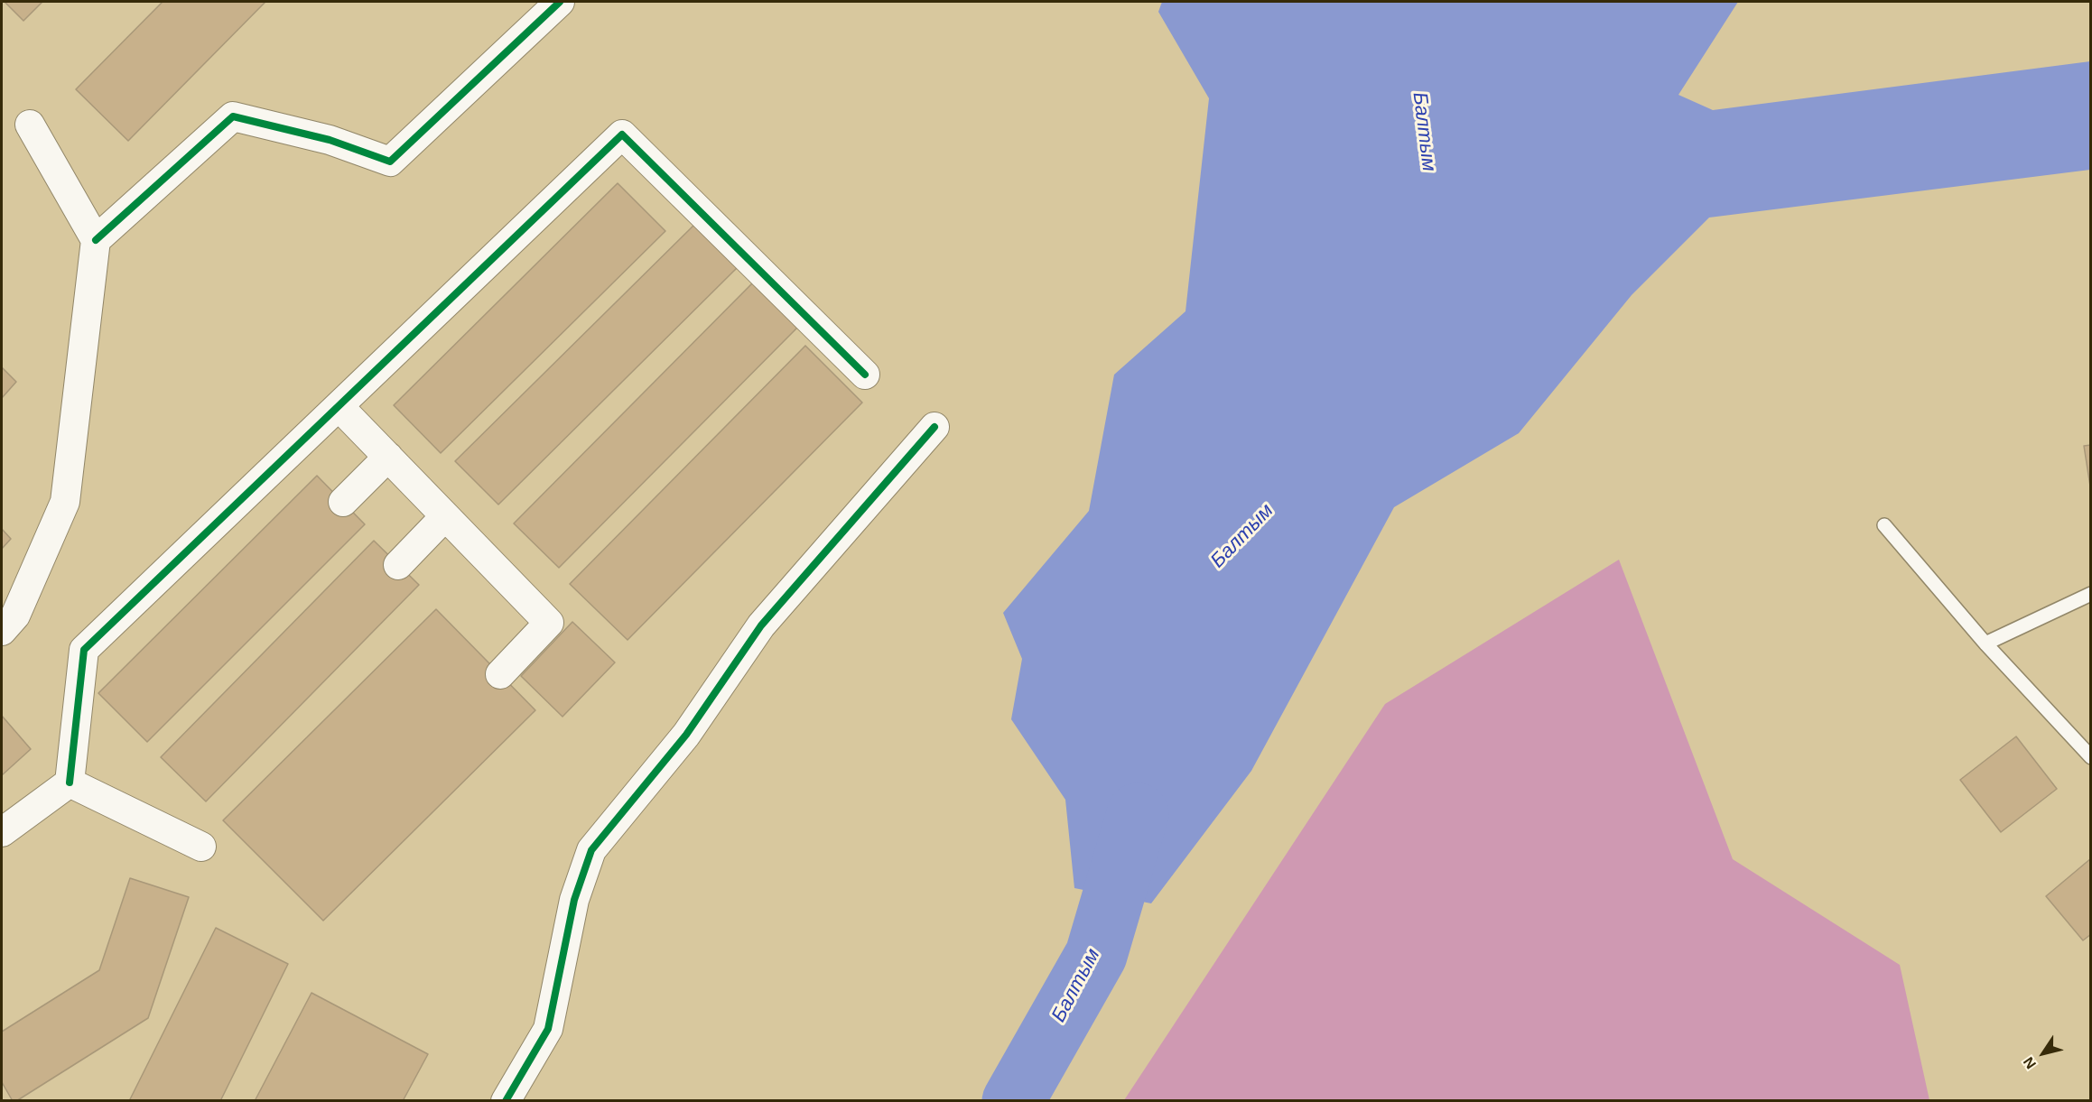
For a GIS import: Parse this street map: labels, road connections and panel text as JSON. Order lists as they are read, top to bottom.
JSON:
{
  "water": ["Балтым"],
  "north": "bottom left"
}
